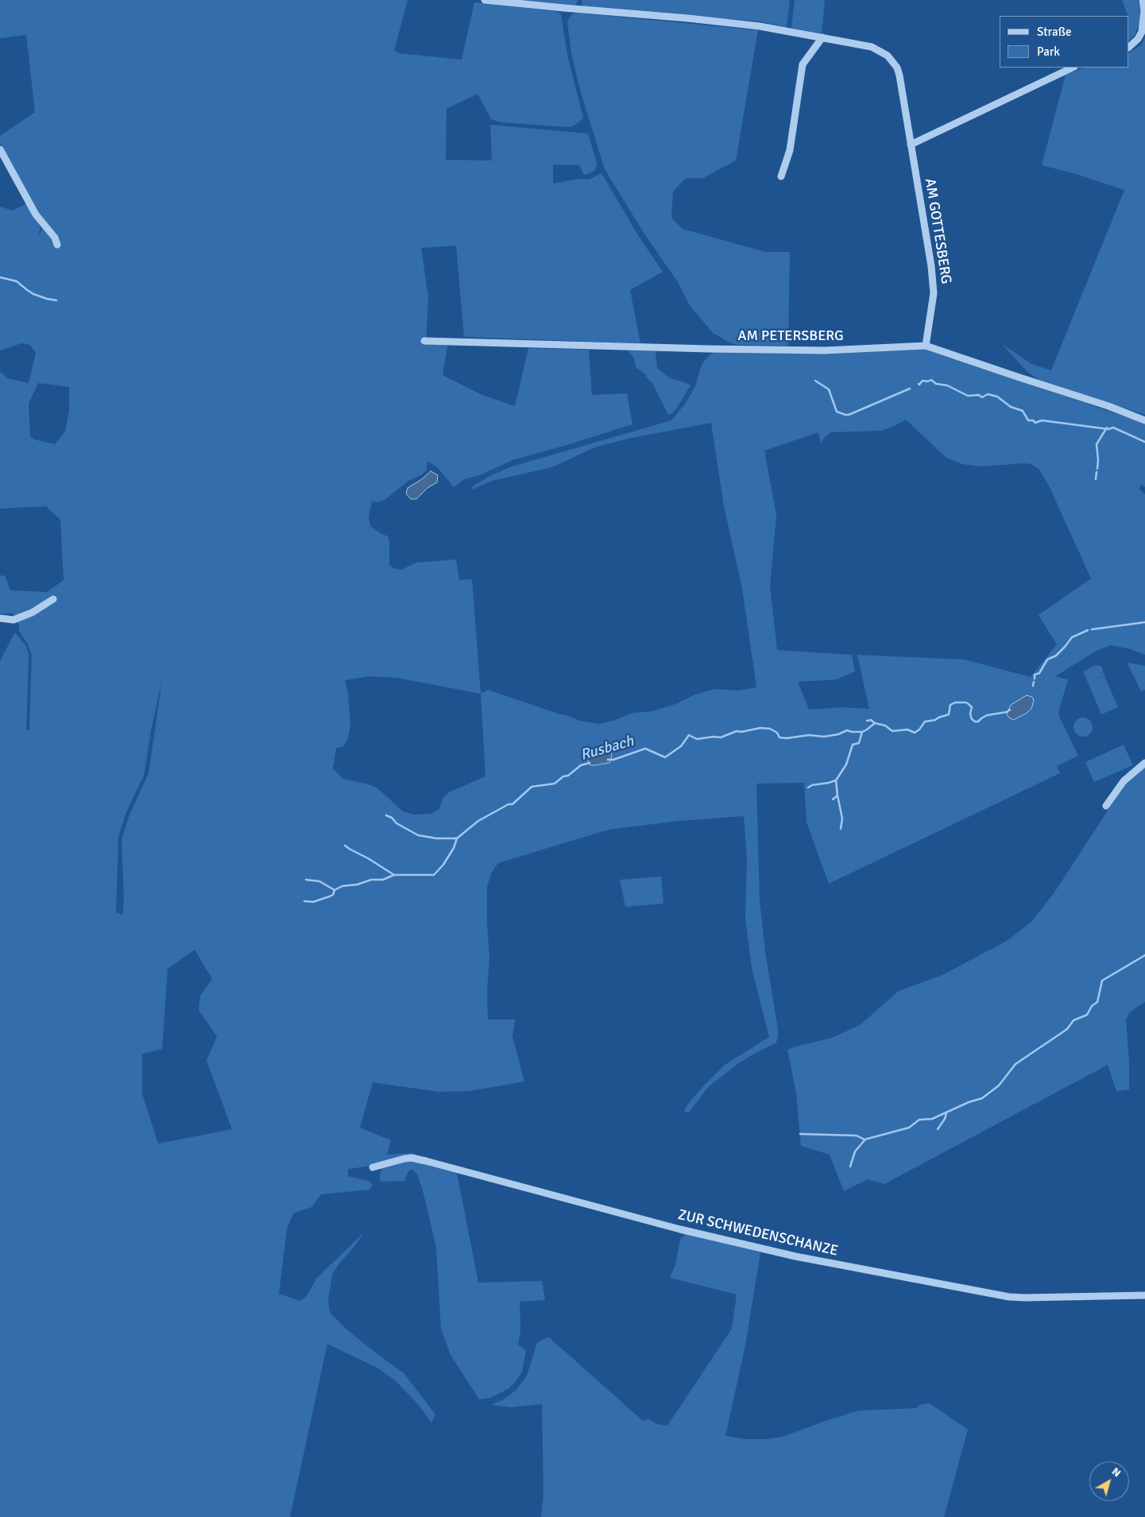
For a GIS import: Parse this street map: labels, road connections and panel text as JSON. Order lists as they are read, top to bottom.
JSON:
{
  "streets": {
    "street": ["AM GOTTESBERG", "AM PETERSBERG", "ZUR SCHWEDENSCHANZE"]
  },
  "crossings": [
    ["AM GOTTESBERG", "AM PETERSBERG"]
  ],
  "water": ["Rusbach"],
  "legend": ["Straße", "Park"],
  "north": "top right"
}
